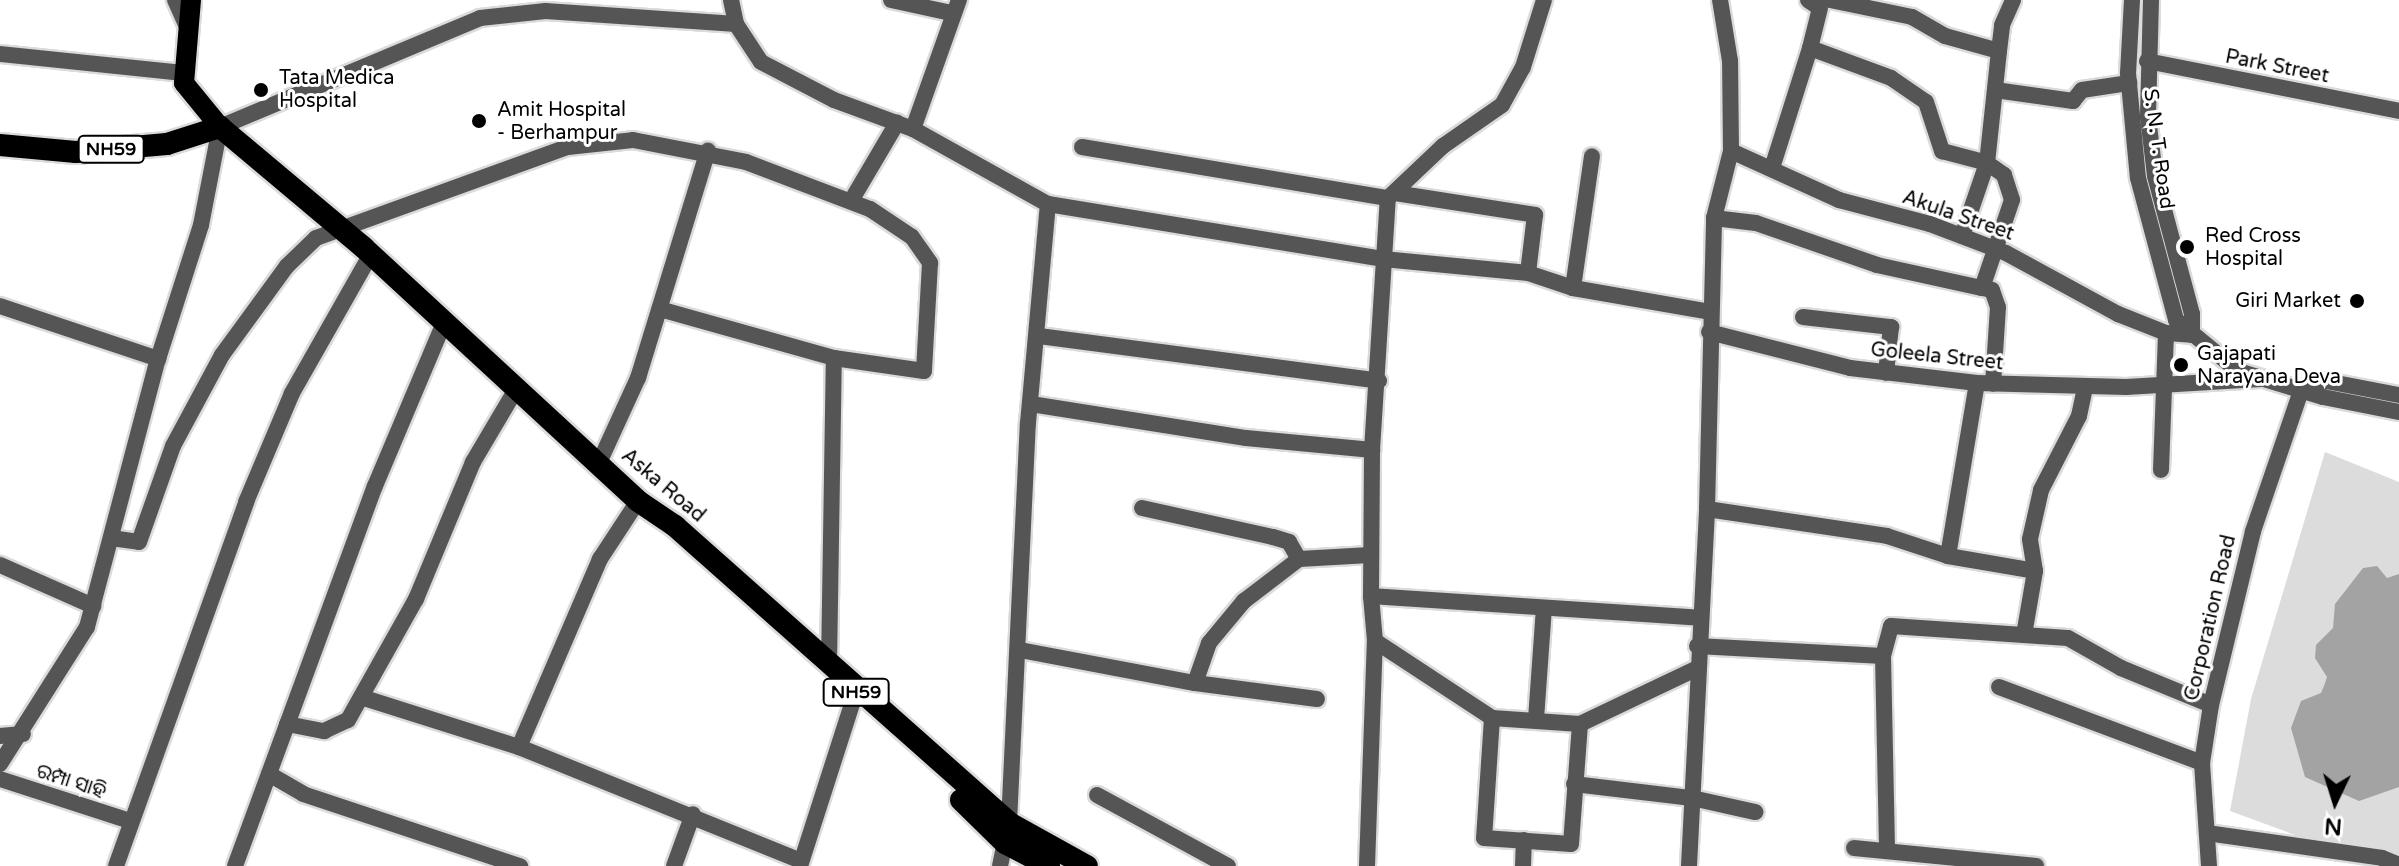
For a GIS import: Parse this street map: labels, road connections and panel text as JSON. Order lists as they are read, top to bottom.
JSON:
{
  "streets": {
    "highway": ["NH59", "Aska Road"],
    "street": [
      "Park Street",
      "S. N. T. Road",
      "Akula Street",
      "Goleela Street",
      "Corporation Road",
      "ରମ୍ପା ସାହି"
    ]
  },
  "crossings": [
    ["Park Street", "S. N. T. Road"],
    ["NH59", "Aska Road"]
  ],
  "places": [
    "Tata Medica Hospital",
    "Amit Hospital - Berhampur",
    "Red Cross Hospital",
    "Giri Market",
    "Gajapati Narayana Deva"
  ],
  "north": "bottom"
}
